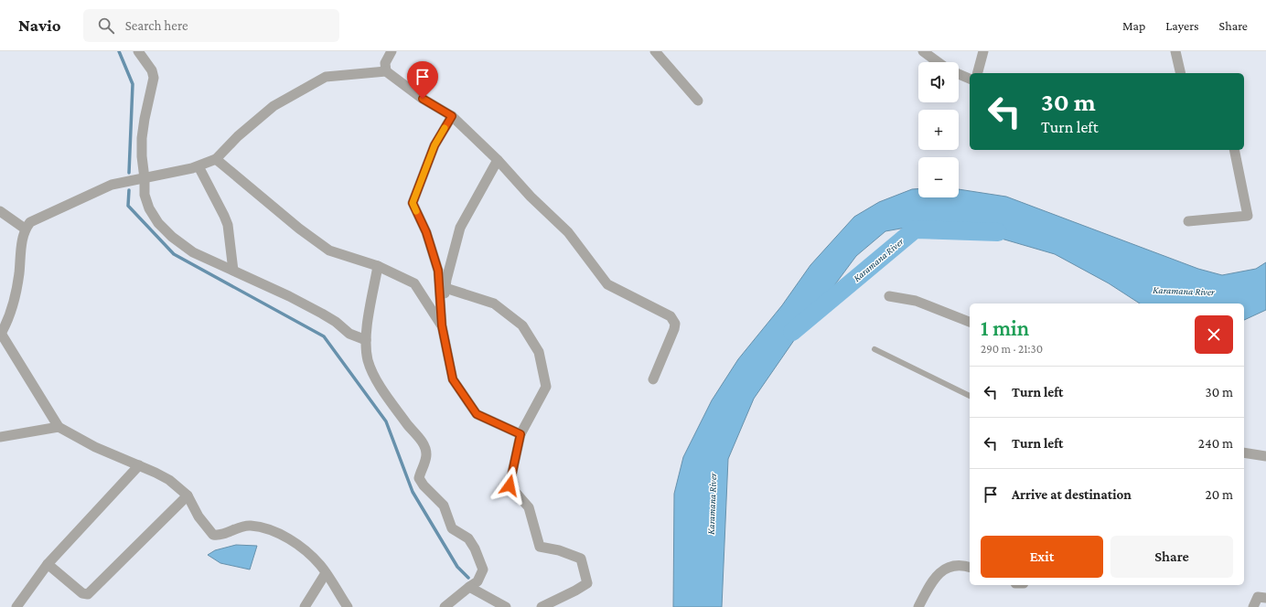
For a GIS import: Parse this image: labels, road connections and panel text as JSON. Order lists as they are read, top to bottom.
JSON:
{
  "water": ["Karamana River"],
  "page": {
    "header": "Navio",
    "search": "Search here",
    "nav": ["Map", "Layers", "Share"],
    "map_buttons": ["+", "−"],
    "turn": ["30 m", "Turn left"],
    "heading": ["1 min", "290 m · 21:30"],
    "list": [
      {
        "name": "Turn left",
        "value": "30 m"
      },
      {
        "name": "Turn left",
        "value": "240 m"
      },
      {
        "name": "Arrive at destination",
        "value": "20 m"
      }
    ],
    "buttons": ["Exit", "Share"]
  }
}
